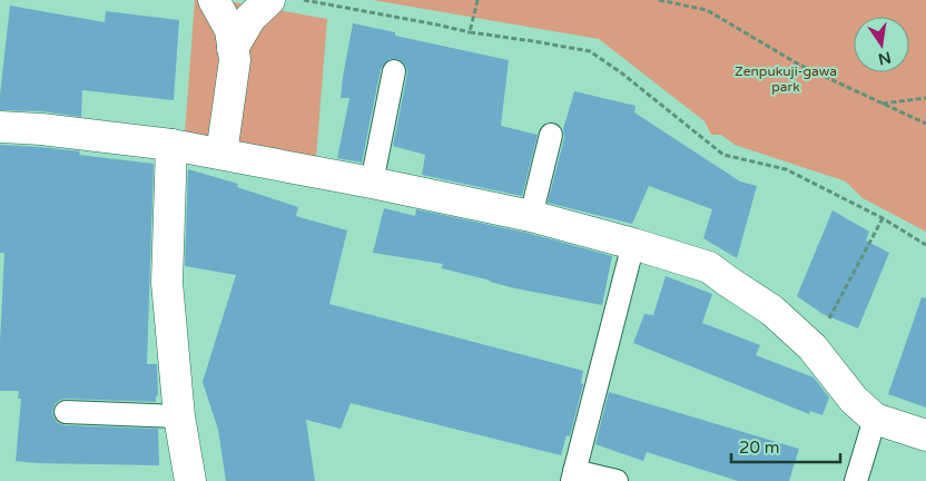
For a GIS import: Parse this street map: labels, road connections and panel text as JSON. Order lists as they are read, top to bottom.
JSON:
{
  "parks": ["Zenpukuji-gawa park"],
  "scale_bar": "20 m",
  "north": "bottom"
}
